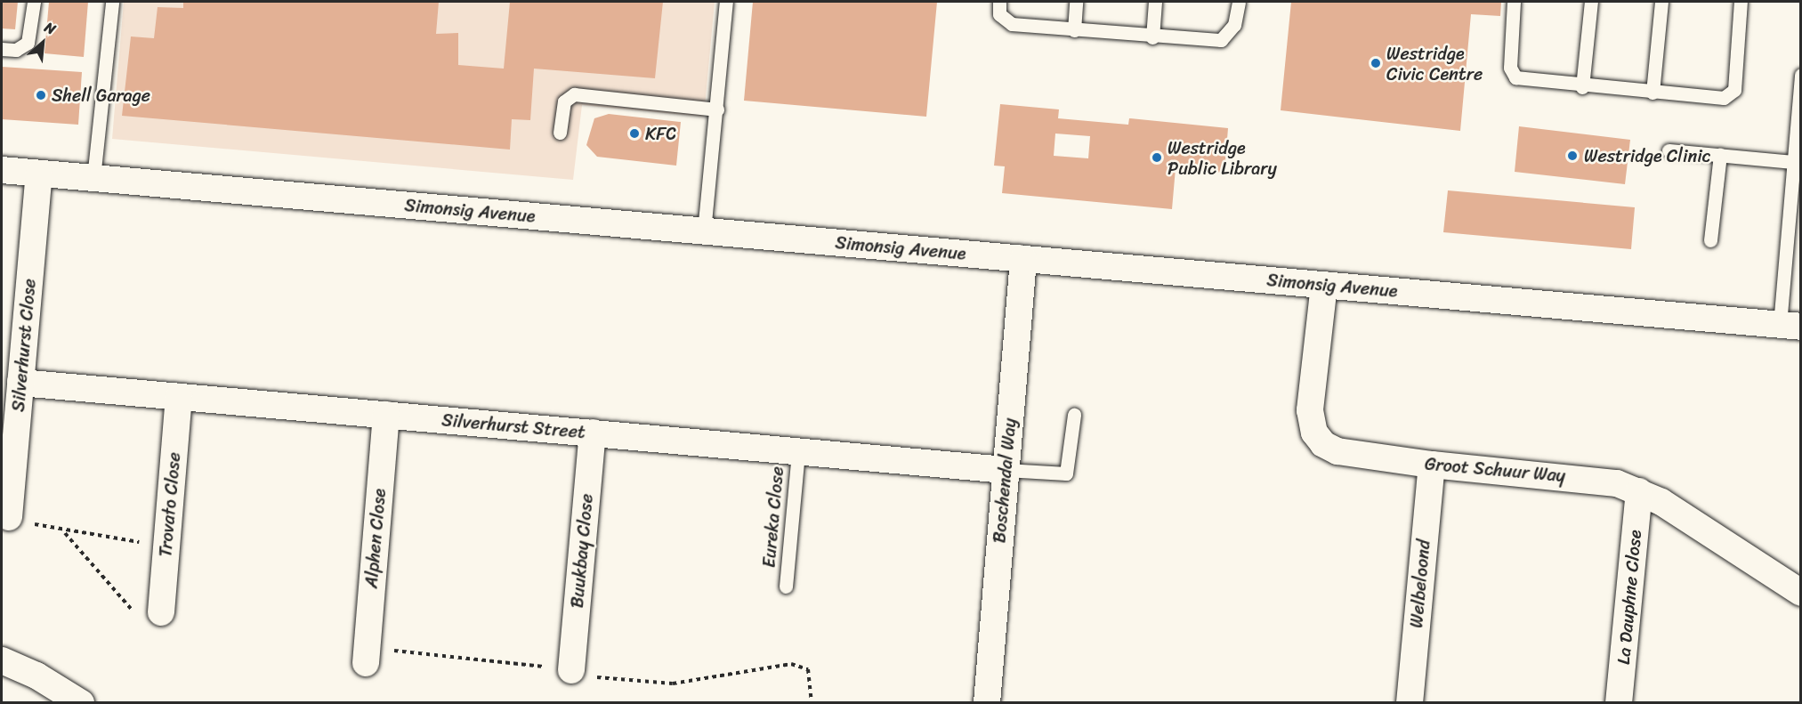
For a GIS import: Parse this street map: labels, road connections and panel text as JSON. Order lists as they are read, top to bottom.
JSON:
{
  "streets": {
    "street": [
      "Simonsig Avenue",
      "Silverhurst Close",
      "Silverhurst Street",
      "Groot Schuur Way",
      "Boschendal Way",
      "Trovato Close",
      "Alphen Close",
      "Buukbay Close",
      "Welbeloond",
      "La Dauphne Close"
    ],
    "lane": ["Eureka Close"]
  },
  "crossings": [
    ["Simonsig Avenue", "Silverhurst Close"],
    ["Simonsig Avenue", "Groot Schuur Way"],
    ["Simonsig Avenue", "Boschendal Way"],
    ["Silverhurst Close", "Silverhurst Street"],
    ["Silverhurst Street", "Boschendal Way"],
    ["Silverhurst Street", "Trovato Close"],
    ["Silverhurst Street", "Eureka Close"],
    ["Silverhurst Street", "Alphen Close"],
    ["Silverhurst Street", "Buukbay Close"],
    ["Groot Schuur Way", "Welbeloond"],
    ["Groot Schuur Way", "La Dauphne Close"]
  ],
  "places": [
    "Westridge Civic Centre",
    "Shell Garage",
    "KFC",
    "Westridge Clinic",
    "Westridge Public Library"
  ],
  "north": "top right"
}
